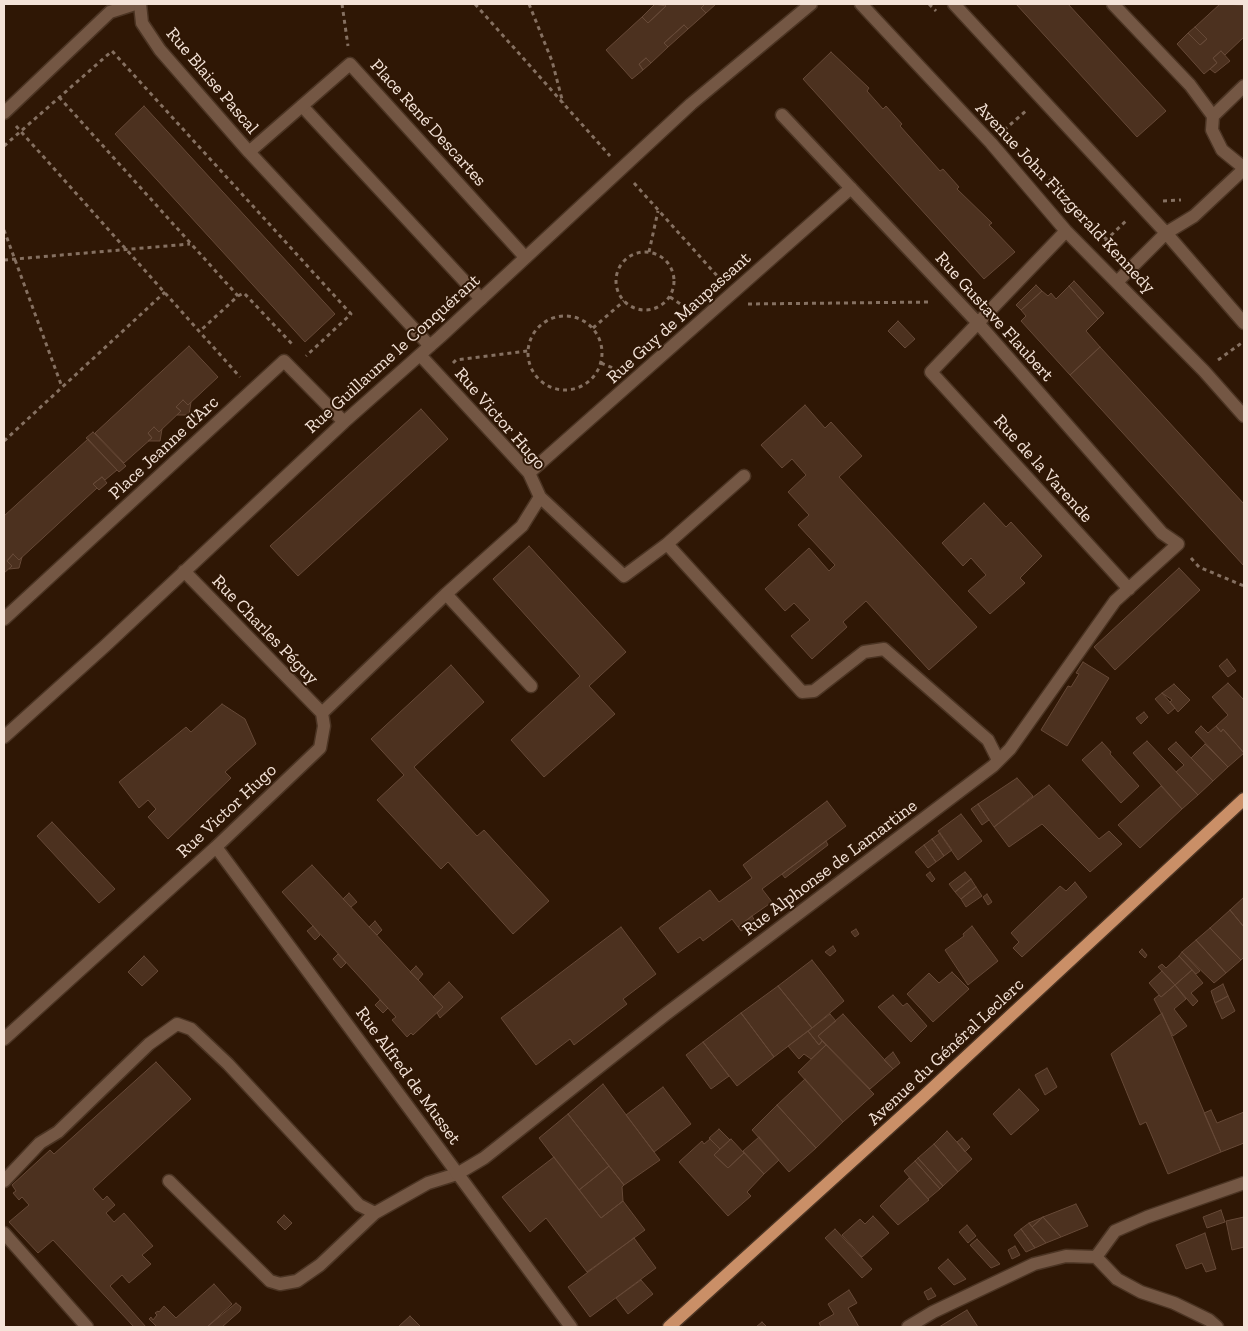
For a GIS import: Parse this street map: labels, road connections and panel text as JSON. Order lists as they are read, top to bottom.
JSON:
{
  "streets": {
    "main road": ["Avenue du Général Leclerc"],
    "street": [
      "Rue Blaise Pascal",
      "Place René Descartes",
      "Avenue John Fitzgerald Kennedy",
      "Rue Gustave Flaubert",
      "Rue Guy de Maupassant",
      "Rue Guillaume le Conquérant",
      "Rue Victor Hugo",
      "Place Jeanne d'Arc",
      "Rue de la Varende",
      "Rue Charles Péguy",
      "Rue Alphonse de Lamartine",
      "Rue Alfred de Musset"
    ]
  },
  "crossings": [
    ["Rue Blaise Pascal", "Place René Descartes"],
    ["Place René Descartes", "Rue Guillaume le Conquérant"],
    ["Rue Gustave Flaubert", "Rue Guy de Maupassant"],
    ["Rue Gustave Flaubert", "Rue de la Varende"],
    ["Rue Gustave Flaubert", "Rue Alphonse de Lamartine"],
    ["Rue Guy de Maupassant", "Rue Victor Hugo"],
    ["Rue Guillaume le Conquérant", "Rue Victor Hugo"],
    ["Rue Guillaume le Conquérant", "Place Jeanne d'Arc"],
    ["Rue Guillaume le Conquérant", "Rue Charles Péguy"],
    ["Rue Victor Hugo", "Rue Charles Péguy"],
    ["Rue Victor Hugo", "Rue Alfred de Musset"],
    ["Rue de la Varende", "Rue Alphonse de Lamartine"],
    ["Rue Alphonse de Lamartine", "Rue Alfred de Musset"]
  ]
}
